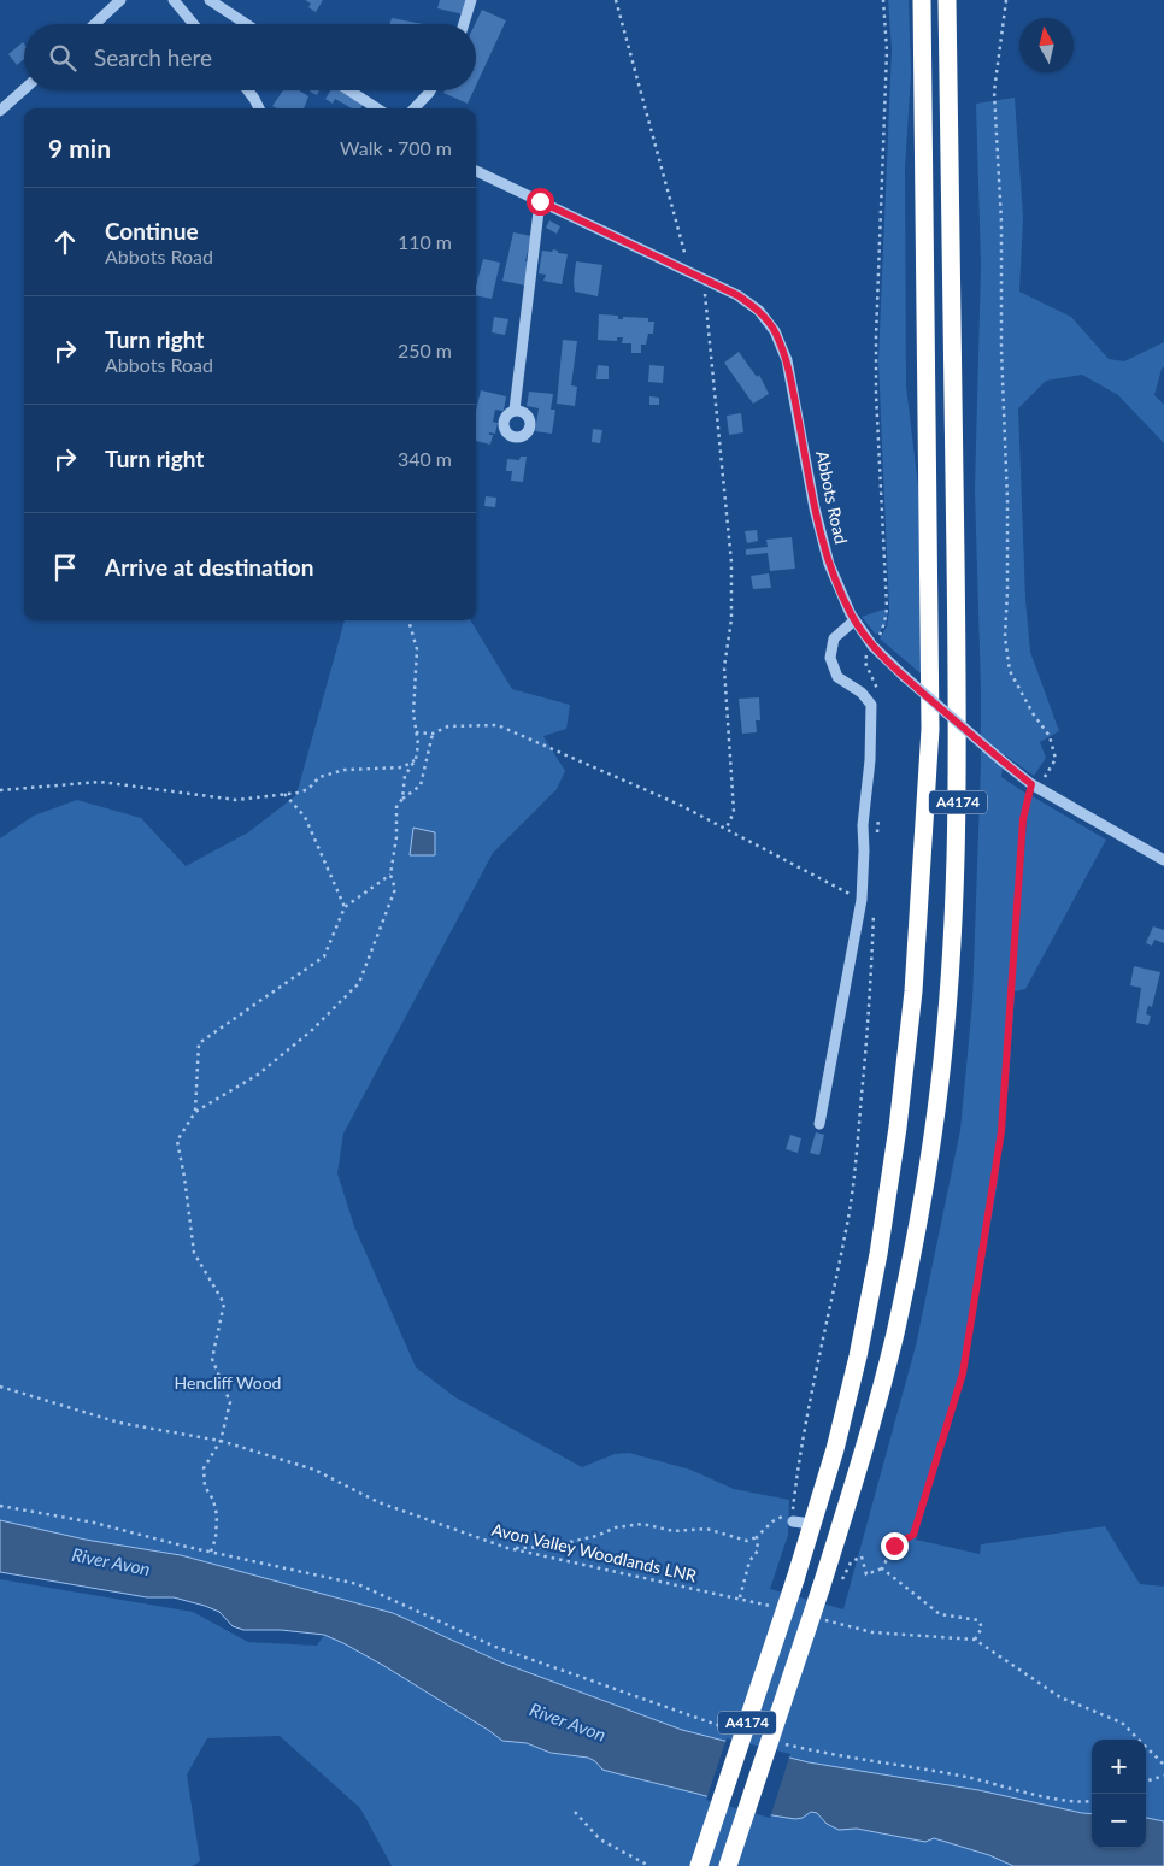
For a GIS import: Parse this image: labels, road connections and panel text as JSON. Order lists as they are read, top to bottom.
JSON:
{
  "streets": {
    "highway": ["A4174"],
    "street": ["Abbots Road"],
    "path": ["Avon Valley Woodlands LNR"]
  },
  "water": ["River Avon"],
  "parks": ["Hencliff Wood"],
  "north": "top",
  "page": {
    "search": "Search here",
    "heading": ["9 min", "Walk · 700 m"],
    "list": [
      ["Continue", "Abbots Road", "110 m"],
      ["Turn right", "Abbots Road", "250 m"],
      ["Turn right", "340 m"],
      "Arrive at destination"
    ],
    "map_buttons": ["+", "−"]
  }
}
